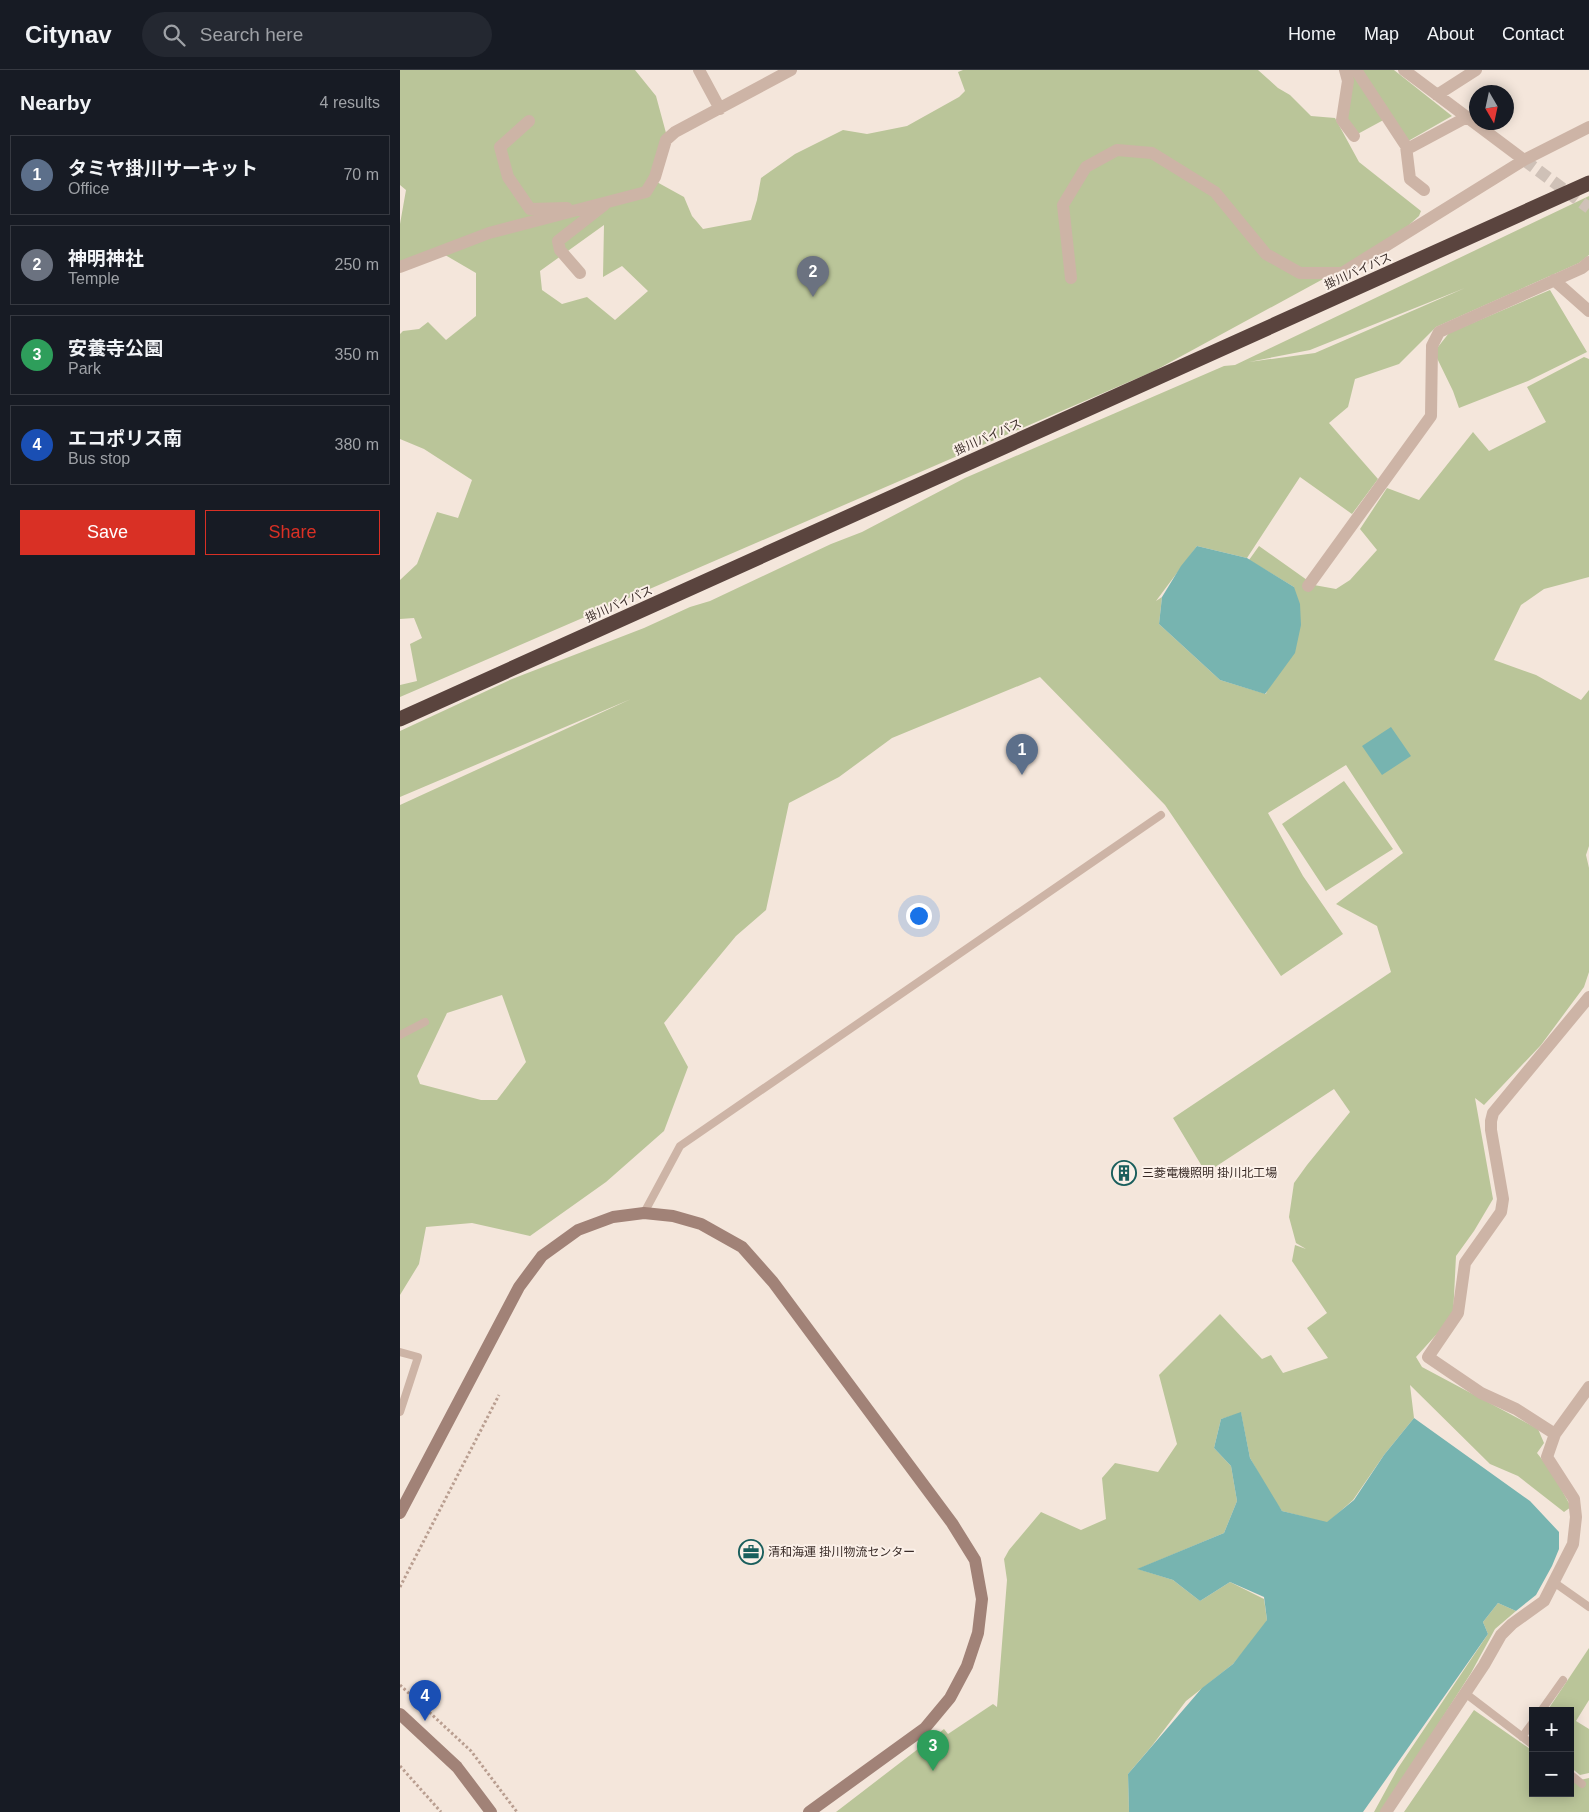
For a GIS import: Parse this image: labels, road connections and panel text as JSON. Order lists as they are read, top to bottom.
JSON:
{
  "streets": {
    "highway": ["掛川バイパス"]
  },
  "places": {
    "building": ["三菱電機照明 掛川北工場"],
    "office": ["清和海運 掛川物流センター"]
  },
  "north": "bottom",
  "page": {
    "header": "Citynav",
    "search": "Search here",
    "nav": [
      "Home",
      "Map",
      "About",
      "Contact"
    ],
    "heading": ["Nearby", "4 results"],
    "list": [
      {
        "mark": "1",
        "name": "タミヤ掛川サーキット",
        "note": "Office",
        "value": "70 m"
      },
      {
        "mark": "2",
        "name": "神明神社",
        "note": "Temple",
        "value": "250 m"
      },
      {
        "mark": "3",
        "name": "安養寺公園",
        "note": "Park",
        "value": "350 m"
      },
      {
        "mark": "4",
        "name": "エコポリス南",
        "note": "Bus stop",
        "value": "380 m"
      }
    ],
    "pins": [
      "2",
      "1",
      "4",
      "3"
    ],
    "buttons": ["Save", "Share"],
    "map_buttons": ["+", "−"]
  }
}
